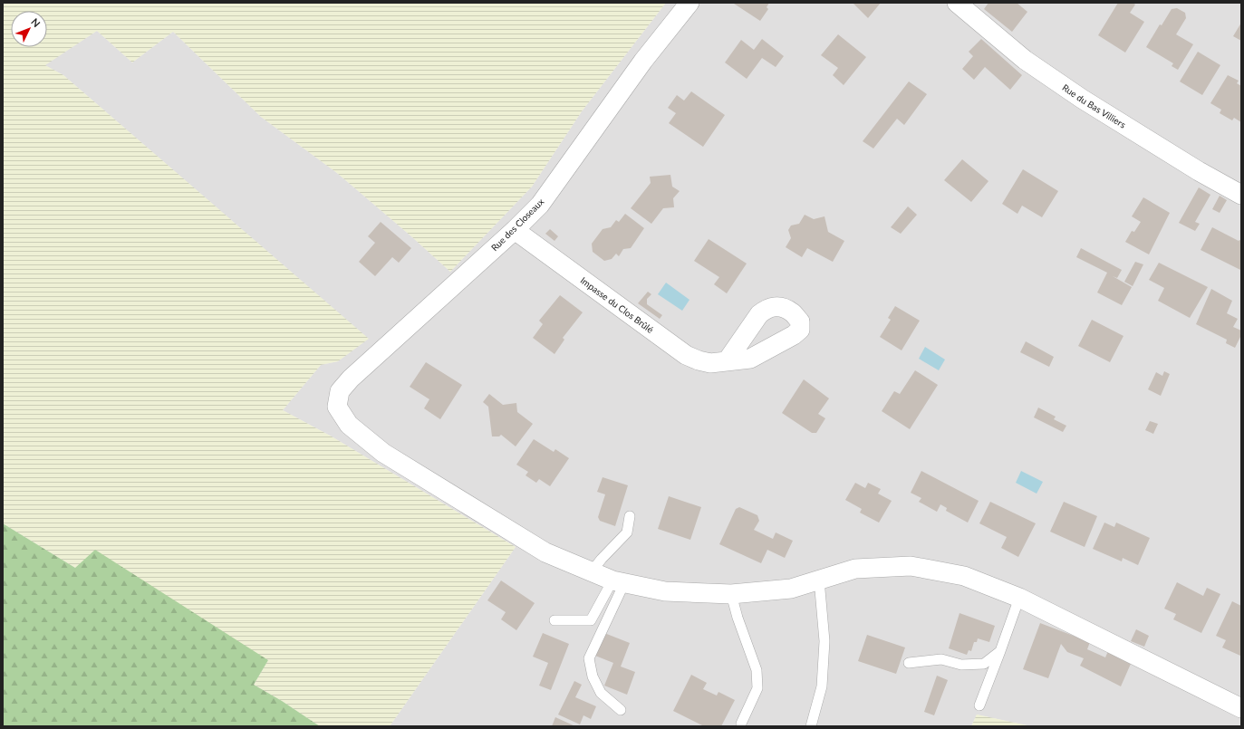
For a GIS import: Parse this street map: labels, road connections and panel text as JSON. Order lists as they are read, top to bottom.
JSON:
{
  "streets": {
    "street": ["Rue du Bas Villiers", "Rue des Closeaux", "Impasse du Clos Brûlé"]
  },
  "crossings": [
    ["Rue des Closeaux", "Impasse du Clos Brûlé"]
  ],
  "north": "top right"
}
